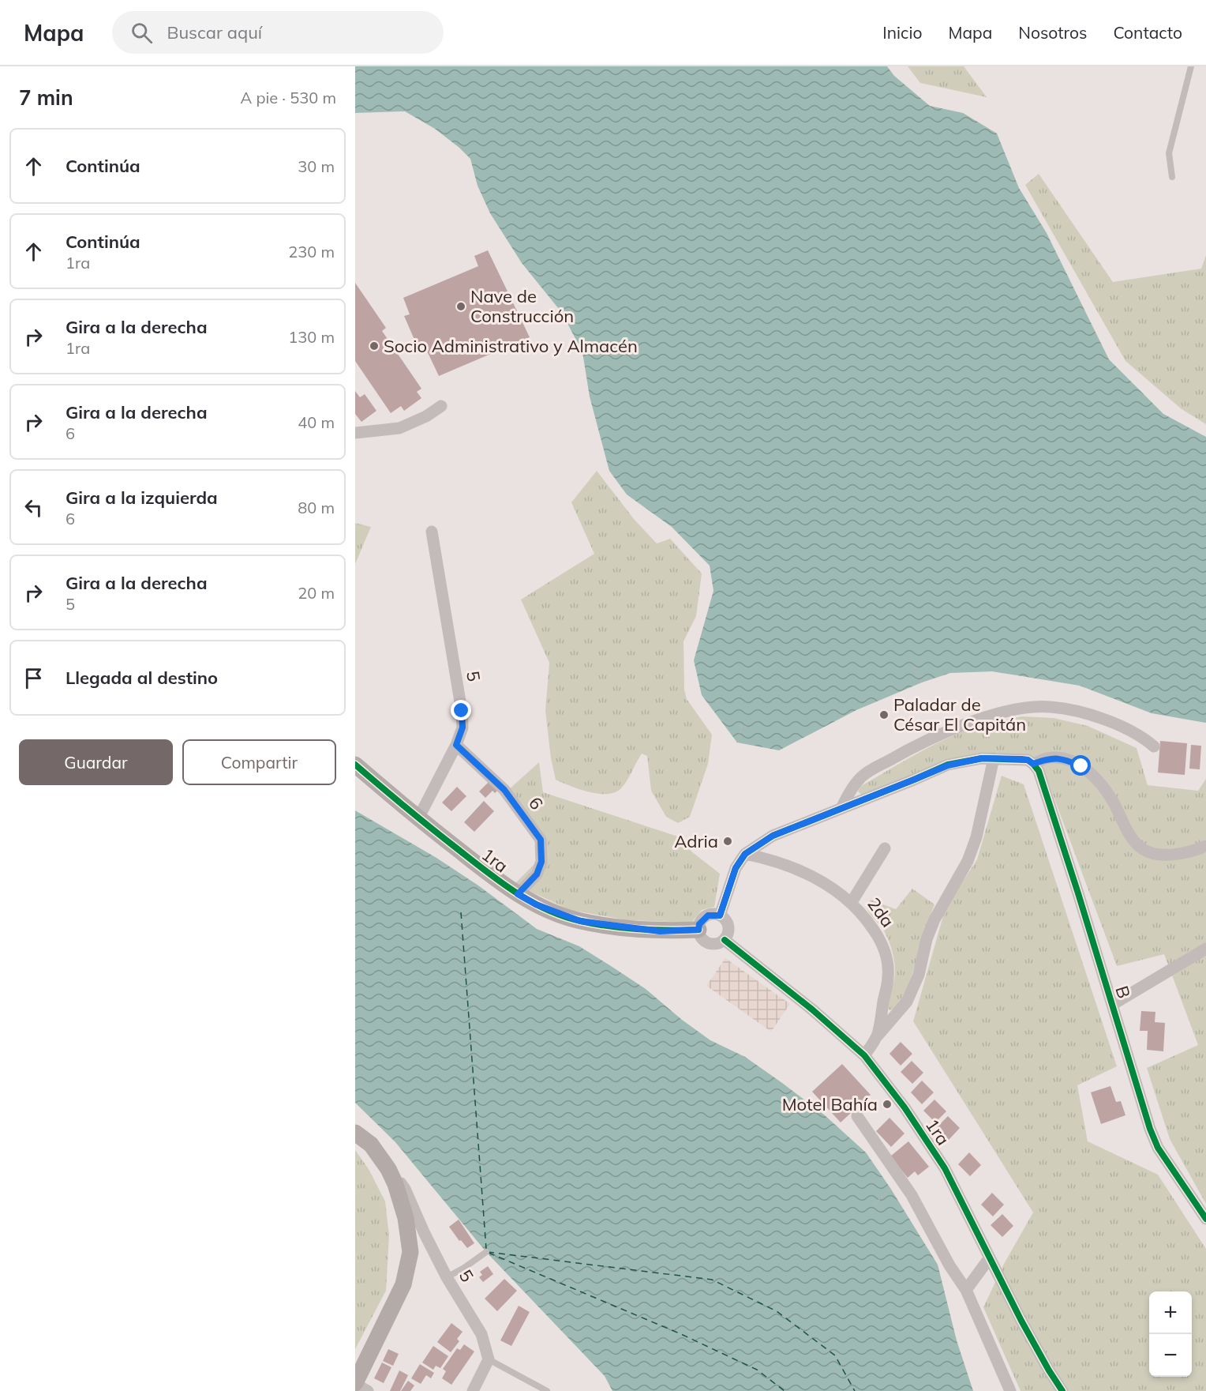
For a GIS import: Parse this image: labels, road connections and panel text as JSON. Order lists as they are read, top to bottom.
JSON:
{
  "streets": {
    "street": [
      "5",
      "6",
      "1ra",
      "2da",
      "B"
    ]
  },
  "crossings": [
    ["5", "6"],
    ["5", "1ra"],
    ["6", "1ra"],
    ["1ra", "2da"]
  ],
  "places": [
    "Nave de Construcción",
    "Socio Administrativo y Almacén",
    "Paladar de César El Capitán",
    "Adria",
    "Motel Bahía"
  ],
  "page": {
    "header": "Mapa",
    "search": "Buscar aquí",
    "nav": [
      "Inicio",
      "Mapa",
      "Nosotros",
      "Contacto"
    ],
    "heading": ["7 min", "A pie · 530 m"],
    "list": [
      ["Continúa", "30 m"],
      ["Continúa", "1ra", "230 m"],
      ["Gira a la derecha", "1ra", "130 m"],
      ["Gira a la derecha", "6", "40 m"],
      ["Gira a la izquierda", "6", "80 m"],
      ["Gira a la derecha", "5", "20 m"],
      "Llegada al destino"
    ],
    "buttons": ["Guardar", "Compartir"],
    "map_buttons": ["+", "−"]
  }
}
